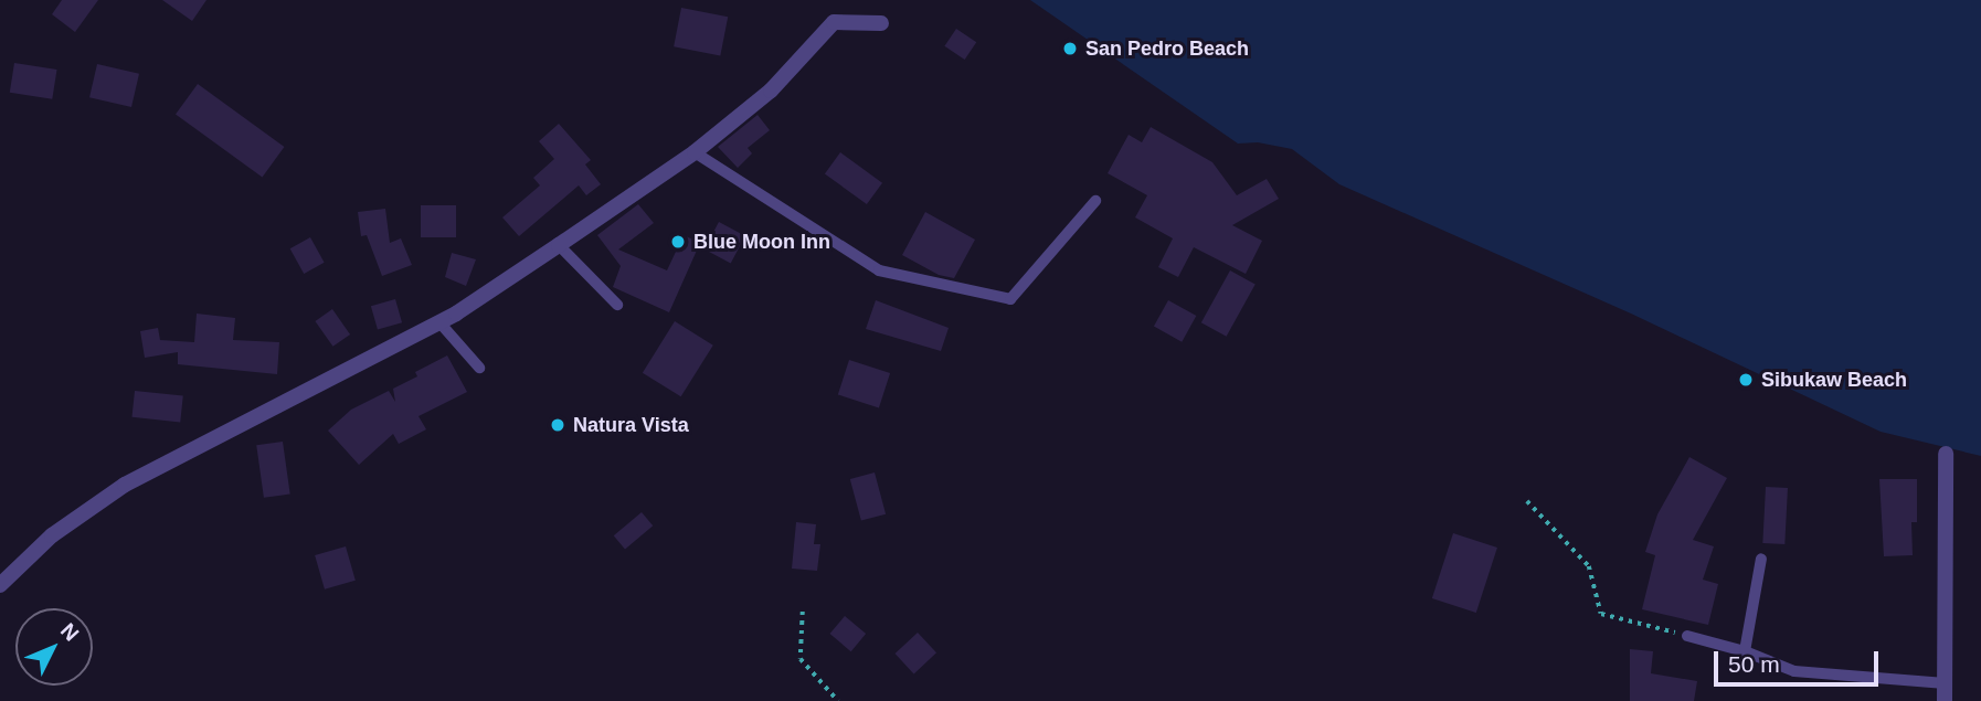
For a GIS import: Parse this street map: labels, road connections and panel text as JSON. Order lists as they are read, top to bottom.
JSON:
{
  "places": [
    "San Pedro Beach",
    "Blue Moon Inn",
    "Sibukaw Beach",
    "Natura Vista"
  ],
  "scale_bar": "50 m",
  "north": "top right"
}
